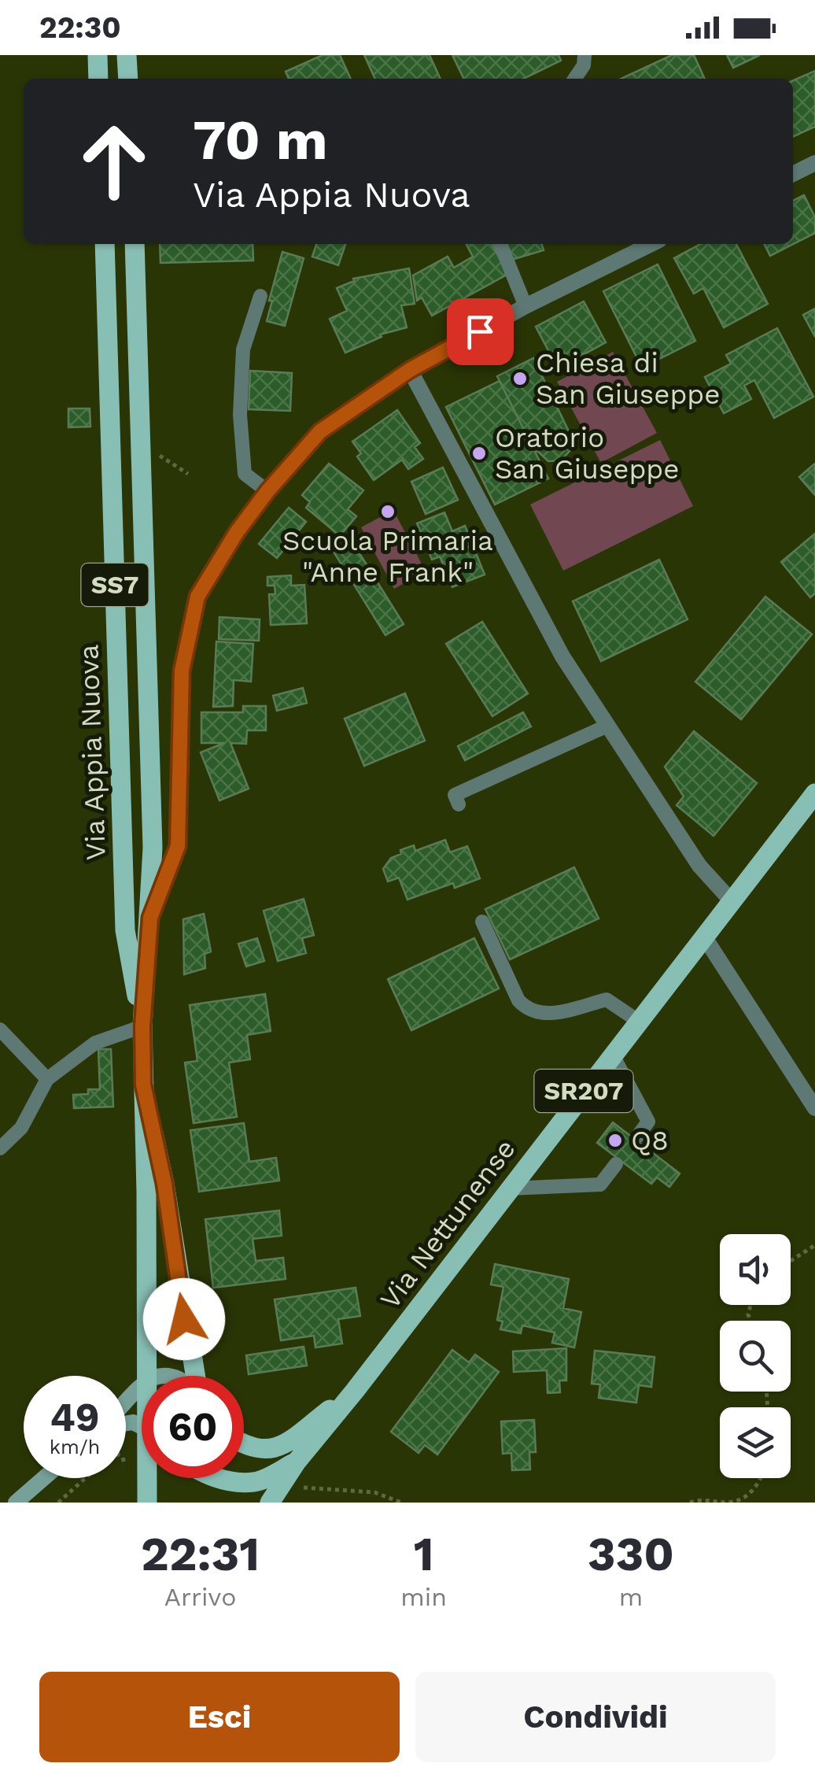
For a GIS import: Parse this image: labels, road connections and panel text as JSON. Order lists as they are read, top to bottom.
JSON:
{
  "streets": {
    "main road": [
      "SS7",
      "Via Appia Nuova",
      "SR207",
      "Via Nettunense"
    ]
  },
  "places": [
    "Chiesa di San Giuseppe",
    "Oratorio San Giuseppe",
    "Scuola Primaria \"Anne Frank\"",
    "Q8"
  ],
  "page": {
    "status": "22:30",
    "turn": ["70 m", "Via Appia Nuova"],
    "speed": "49 km/h",
    "limit": "60",
    "eta": [
      "22:31",
      "Arrivo",
      "1",
      "min",
      "330",
      "m"
    ],
    "buttons": ["Esci", "Condividi"]
  }
}
